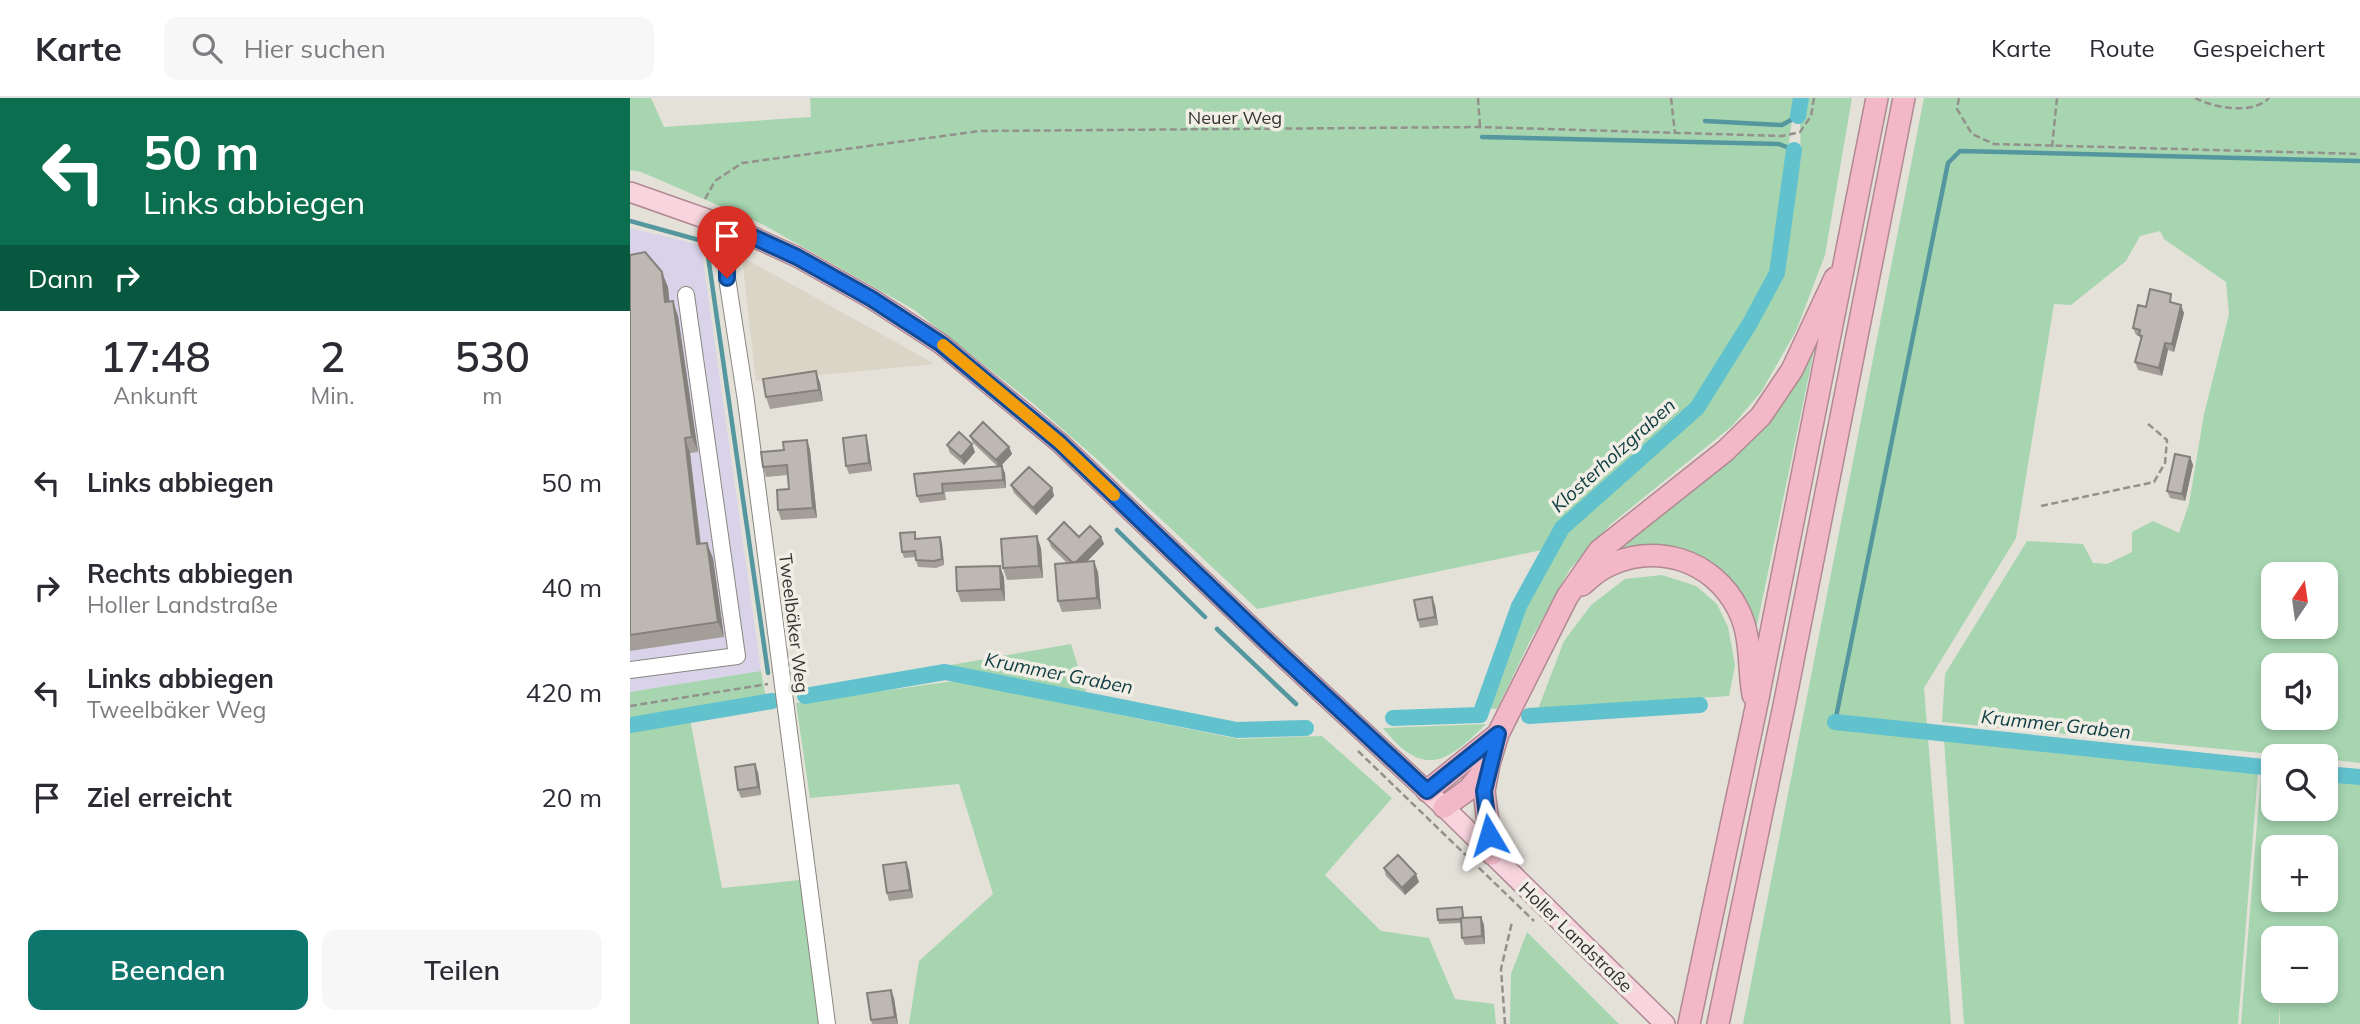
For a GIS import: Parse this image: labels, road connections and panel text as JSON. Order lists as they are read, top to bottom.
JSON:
{
  "streets": {
    "main road": ["Holler Landstraße"],
    "street": ["Tweelbäker Weg"],
    "path": ["Neuer Weg"]
  },
  "crossings": [
    ["Neuer Weg", "Holler Landstraße"],
    ["Tweelbäker Weg", "Holler Landstraße"]
  ],
  "water": ["Klosterholzgraben", "Krummer Graben"],
  "north": "top",
  "page": {
    "header": "Karte",
    "search": "Hier suchen",
    "nav": ["Karte", "Route", "Gespeichert"],
    "turn": ["50 m", "Links abbiegen"],
    "then": "Dann",
    "eta": [
      "17:48",
      "Ankunft",
      "2",
      "Min.",
      "530",
      "m"
    ],
    "list": [
      {
        "name": "Links abbiegen",
        "value": "50 m"
      },
      {
        "name": "Rechts abbiegen",
        "note": "Holler Landstraße",
        "value": "40 m"
      },
      {
        "name": "Links abbiegen",
        "note": "Tweelbäker Weg",
        "value": "420 m"
      },
      {
        "name": "Ziel erreicht",
        "value": "20 m"
      }
    ],
    "map_buttons": ["+", "−"],
    "buttons": ["Beenden", "Teilen"]
  }
}
